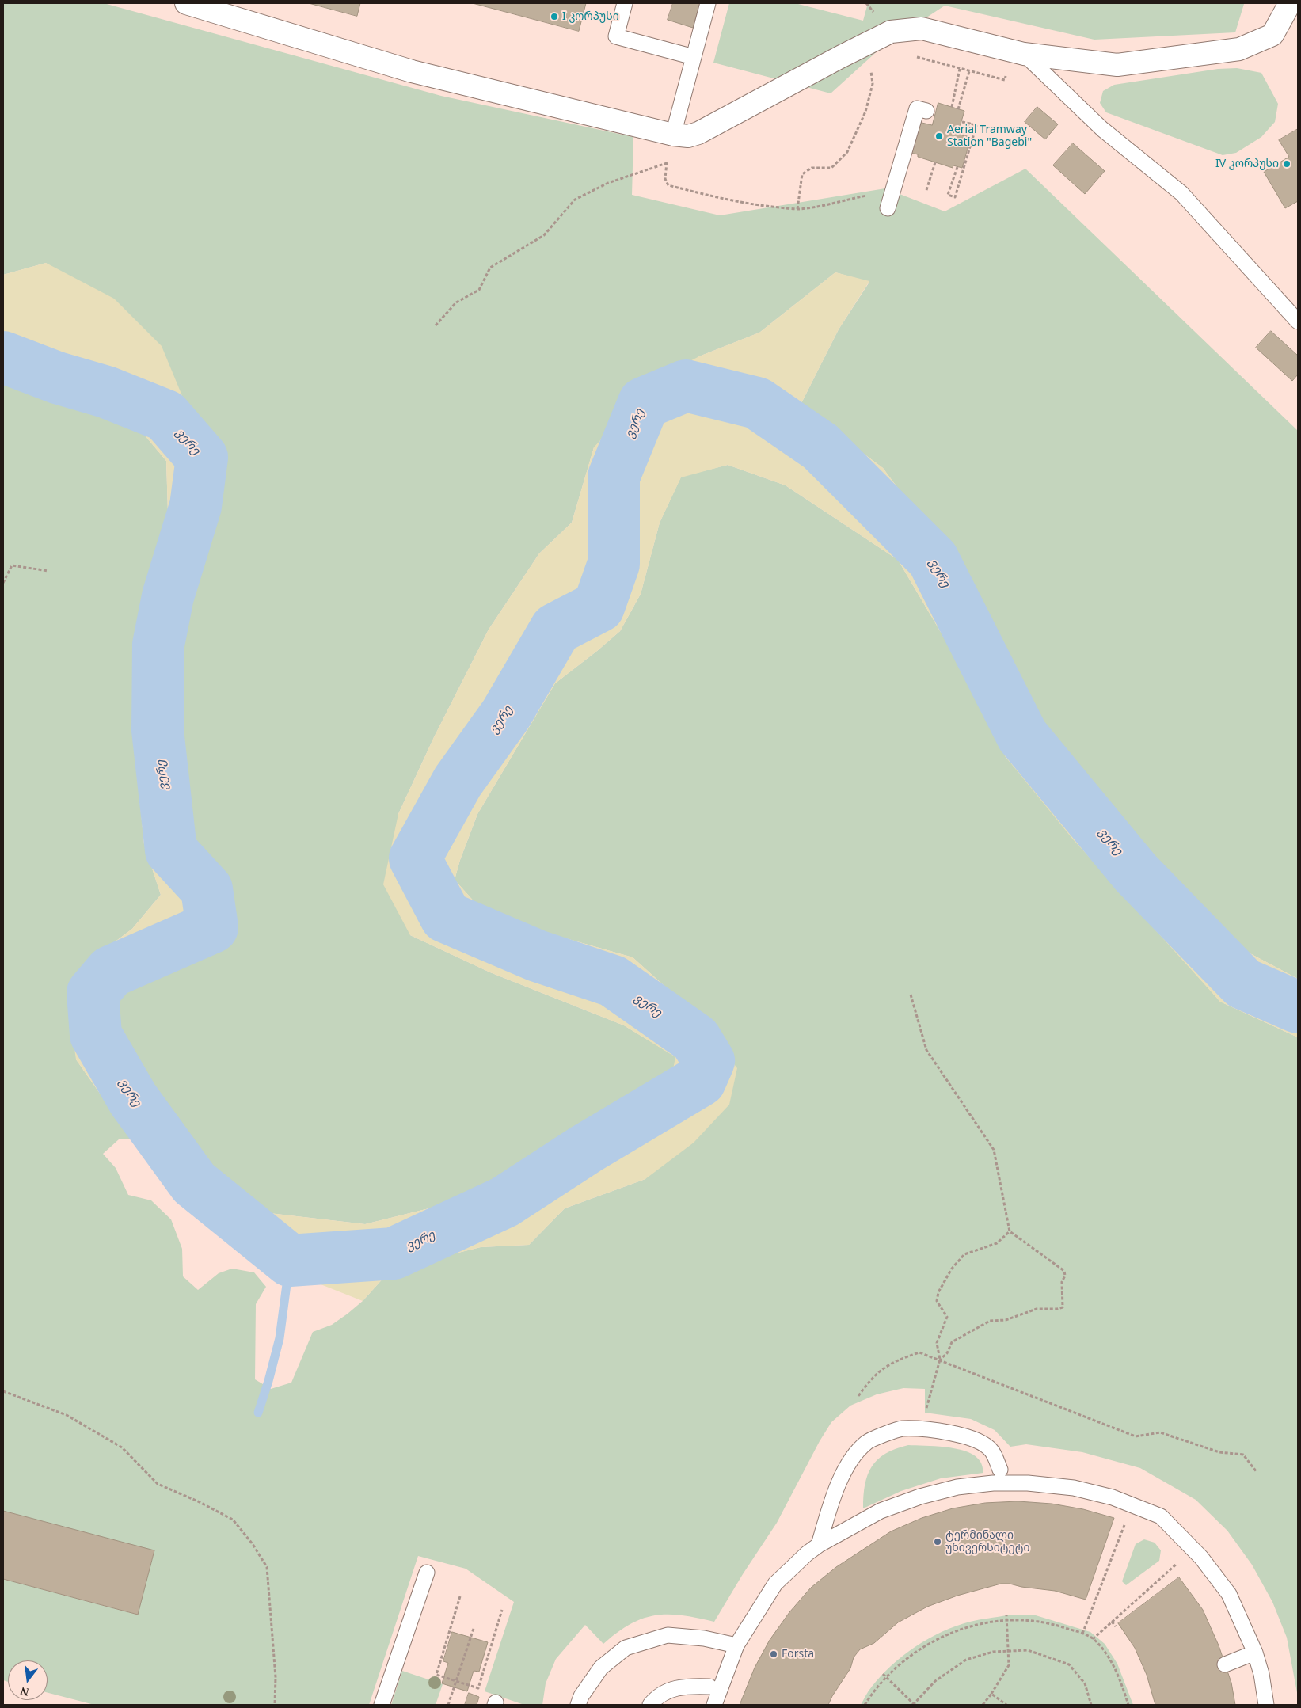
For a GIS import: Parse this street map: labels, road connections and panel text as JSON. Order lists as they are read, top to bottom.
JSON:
{
  "water": ["ვერე"],
  "places": [
    "I კორპუსი",
    "Aerial Tramway Station \"Bagebi\"",
    "IV კორპუსი",
    "ტერმინალი უნივერსიტეტი",
    "Forsta"
  ],
  "north": "bottom"
}
